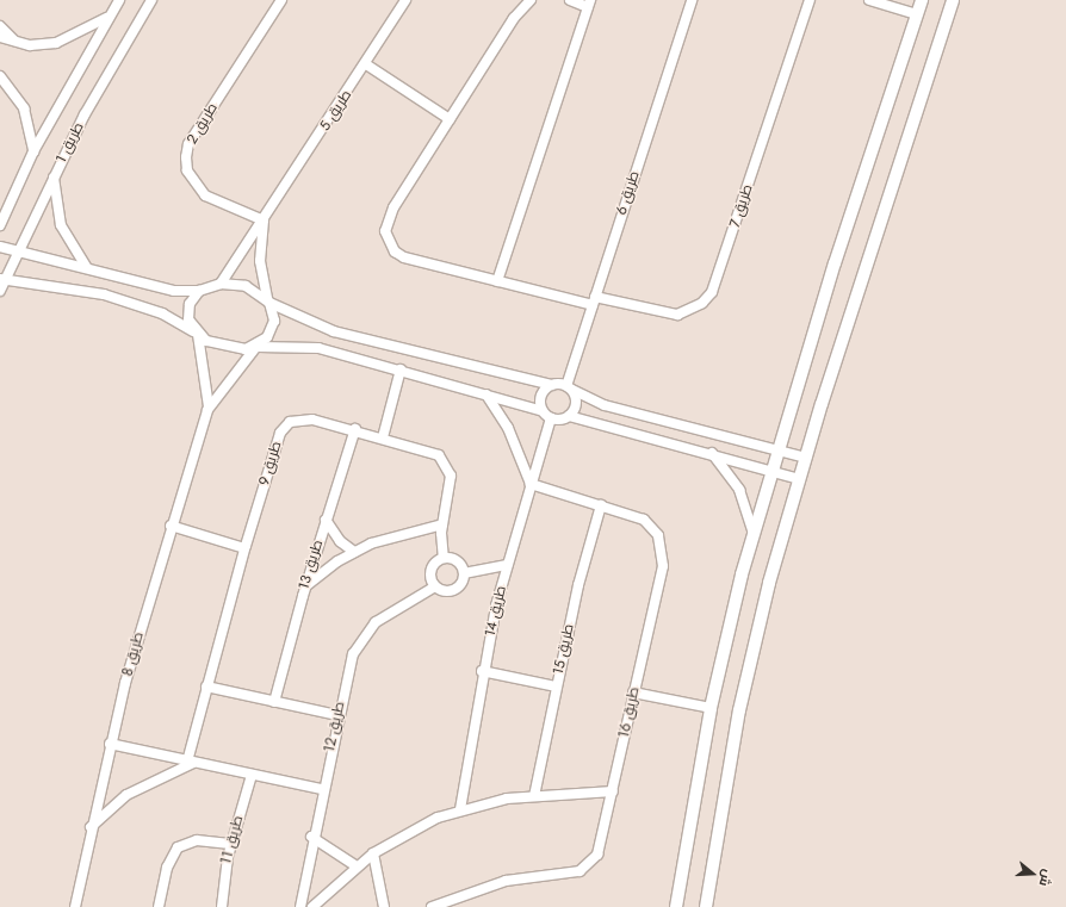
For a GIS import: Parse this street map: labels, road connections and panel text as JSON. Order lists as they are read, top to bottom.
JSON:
{
  "streets": {
    "street": [
      "طريق 5",
      "طريق 2",
      "طريق 1",
      "طريق 6",
      "طريق 7",
      "طريق 9",
      "طريق 13",
      "طريق 14",
      "طريق 15",
      "طريق 8",
      "طريق 16",
      "طريق 12",
      "طريق 11"
    ]
  },
  "crossings": [
    ["طريق 5", "طريق 2"],
    ["طريق 5", "طريق 8"],
    ["طريق 6", "طريق 7"],
    ["طريق 6", "طريق 14"],
    ["طريق 9", "طريق 13"],
    ["طريق 9", "طريق 12"],
    ["طريق 14", "طريق 16"],
    ["طريق 15", "طريق 16"]
  ],
  "north": "right"
}
